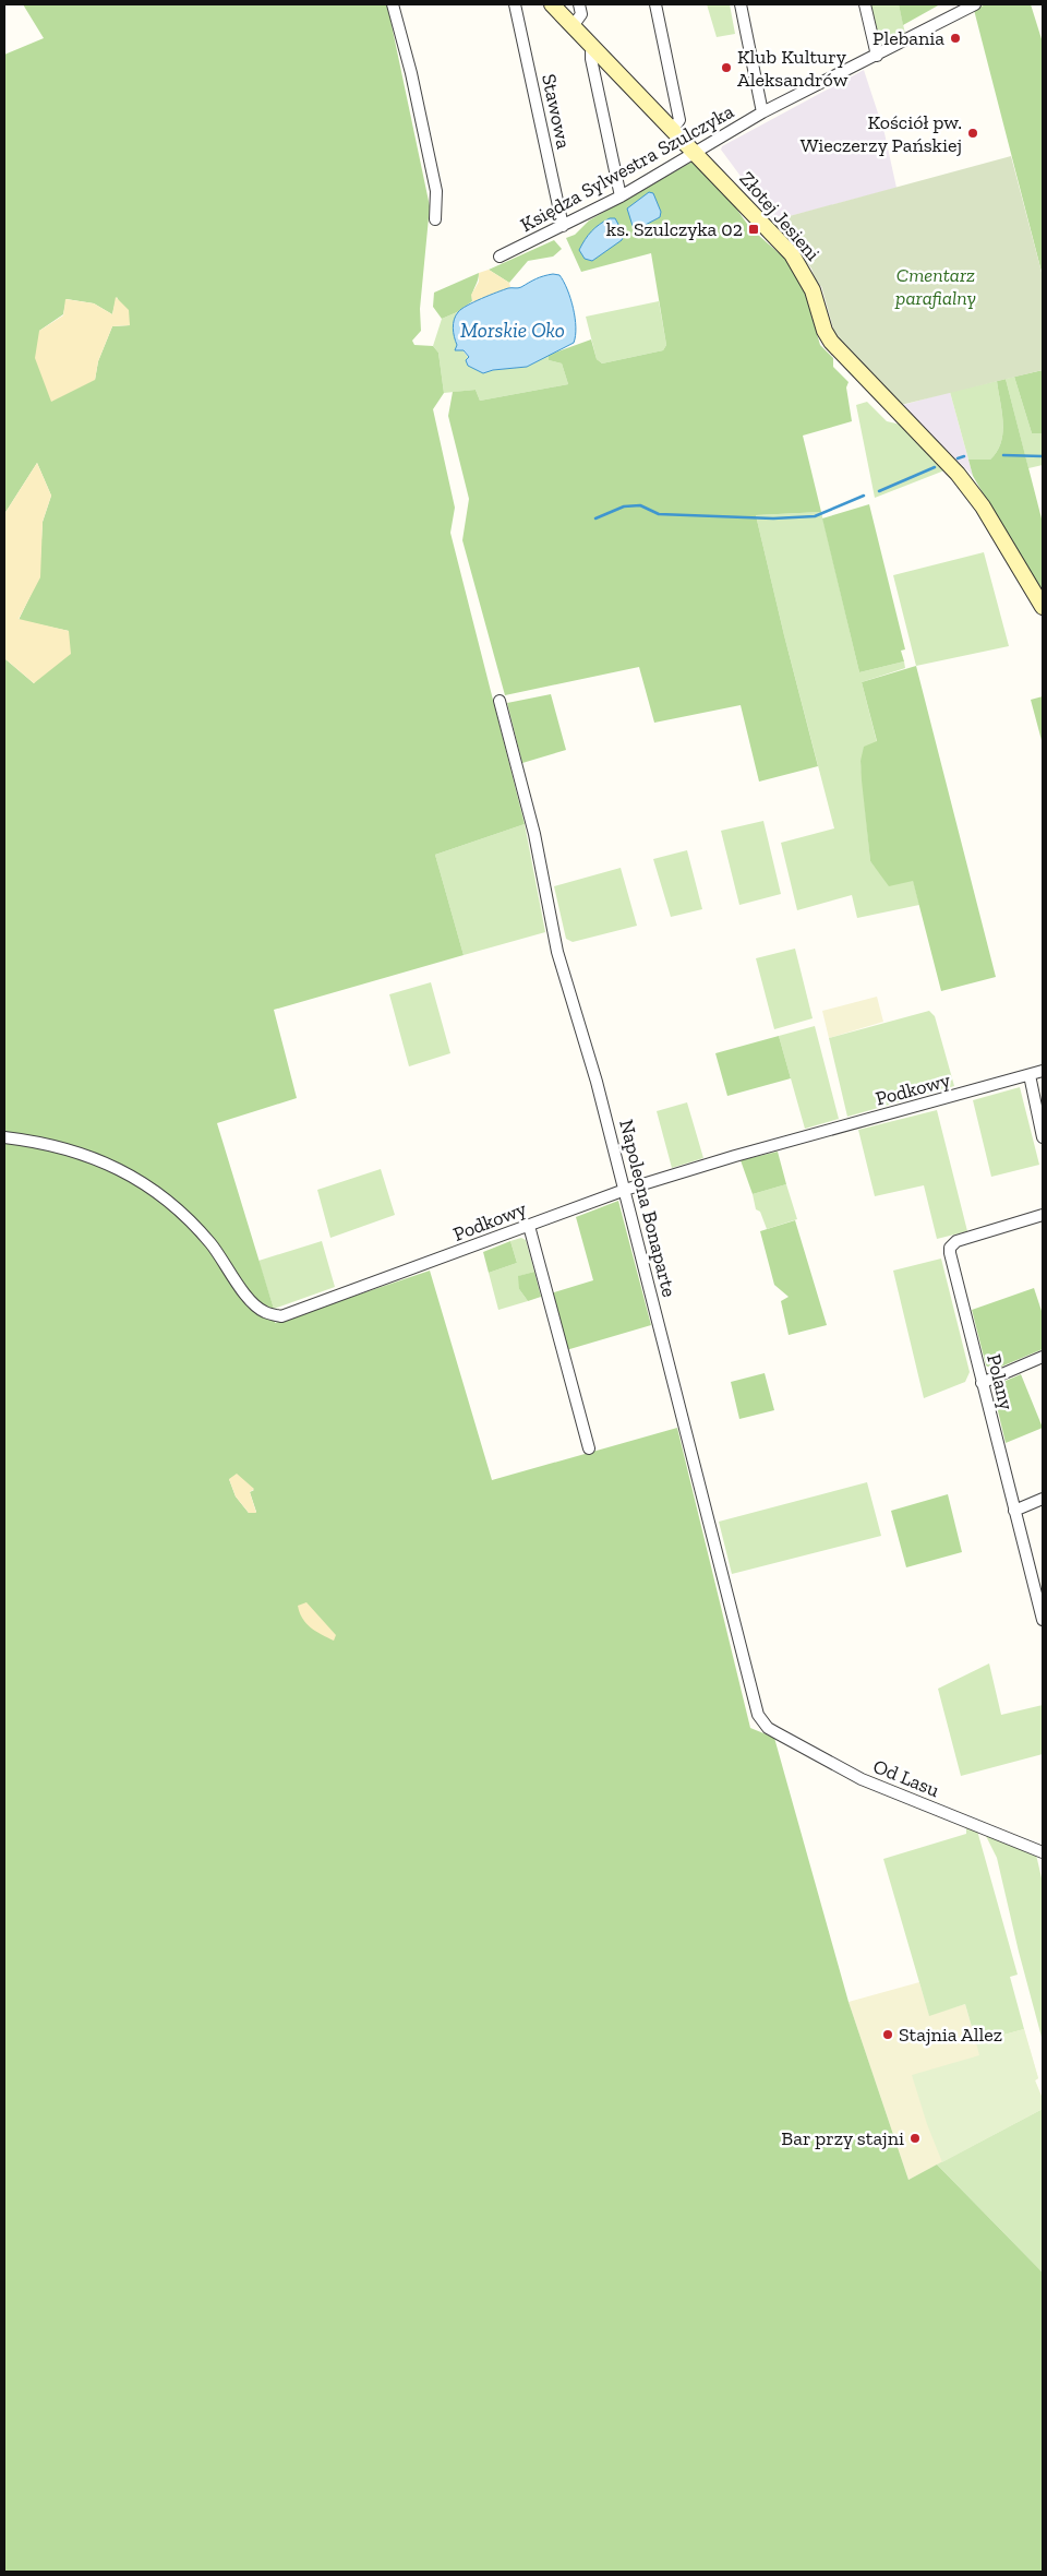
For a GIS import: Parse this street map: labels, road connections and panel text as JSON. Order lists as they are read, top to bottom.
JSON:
{
  "streets": {
    "street": [
      "Stawowa",
      "Księdza Sylwestra Szulczyka",
      "Złotej Jesieni",
      "Podkowy",
      "Napoleona Bonaparte",
      "Polany",
      "Od Lasu"
    ]
  },
  "crossings": [
    ["Stawowa", "Księdza Sylwestra Szulczyka"],
    ["Księdza Sylwestra Szulczyka", "Złotej Jesieni"],
    ["Podkowy", "Napoleona Bonaparte"],
    ["Napoleona Bonaparte", "Od Lasu"]
  ],
  "water": ["Morskie Oko"],
  "parks": ["Cmentarz parafialny"],
  "places": {
    "other": [
      "Plebania",
      "Klub Kultury Aleksandrów",
      "Kościół pw. Wieczerzy Pańskiej",
      "Stajnia Allez",
      "Bar przy stajni"
    ],
    "transit": ["ks. Szulczyka 02"]
  }
}
